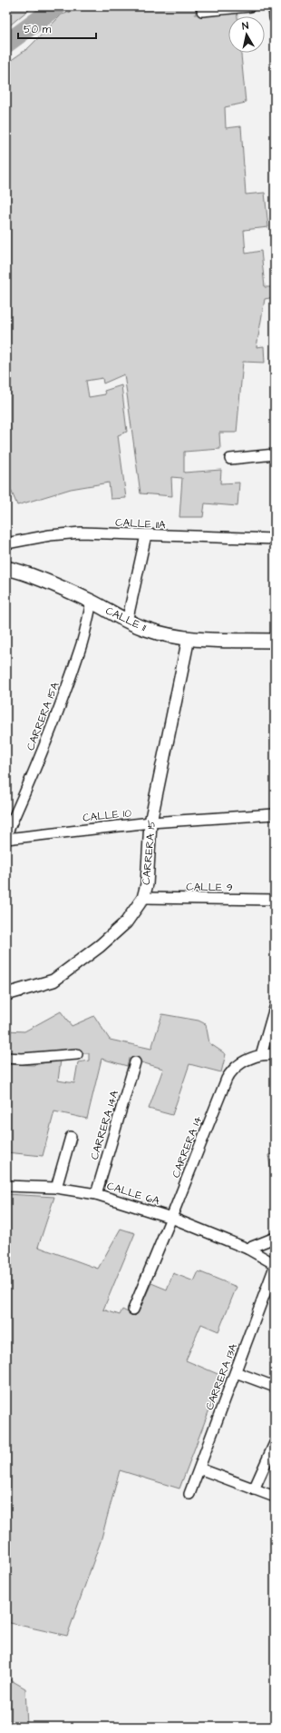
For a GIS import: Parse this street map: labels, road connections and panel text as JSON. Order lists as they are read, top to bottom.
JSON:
{
  "streets": {
    "main road": ["CALLE 11"],
    "street": [
      "CALLE 11A",
      "CARRERA 15A",
      "CALLE 10",
      "CARRERA 15",
      "CALLE 9",
      "CARRERA 14A",
      "CARRERA 14",
      "CALLE 6A",
      "CARRERA 13A"
    ]
  },
  "crossings": [
    ["CALLE 11", "CARRERA 15A"],
    ["CALLE 11", "CARRERA 15"],
    ["CALLE 10", "CARRERA 15"],
    ["CARRERA 15", "CALLE 9"],
    ["CARRERA 14A", "CALLE 6A"],
    ["CARRERA 14", "CALLE 6A"],
    ["CALLE 6A", "CARRERA 13A"]
  ],
  "scale_bar": "50 m",
  "north": "top"
}
